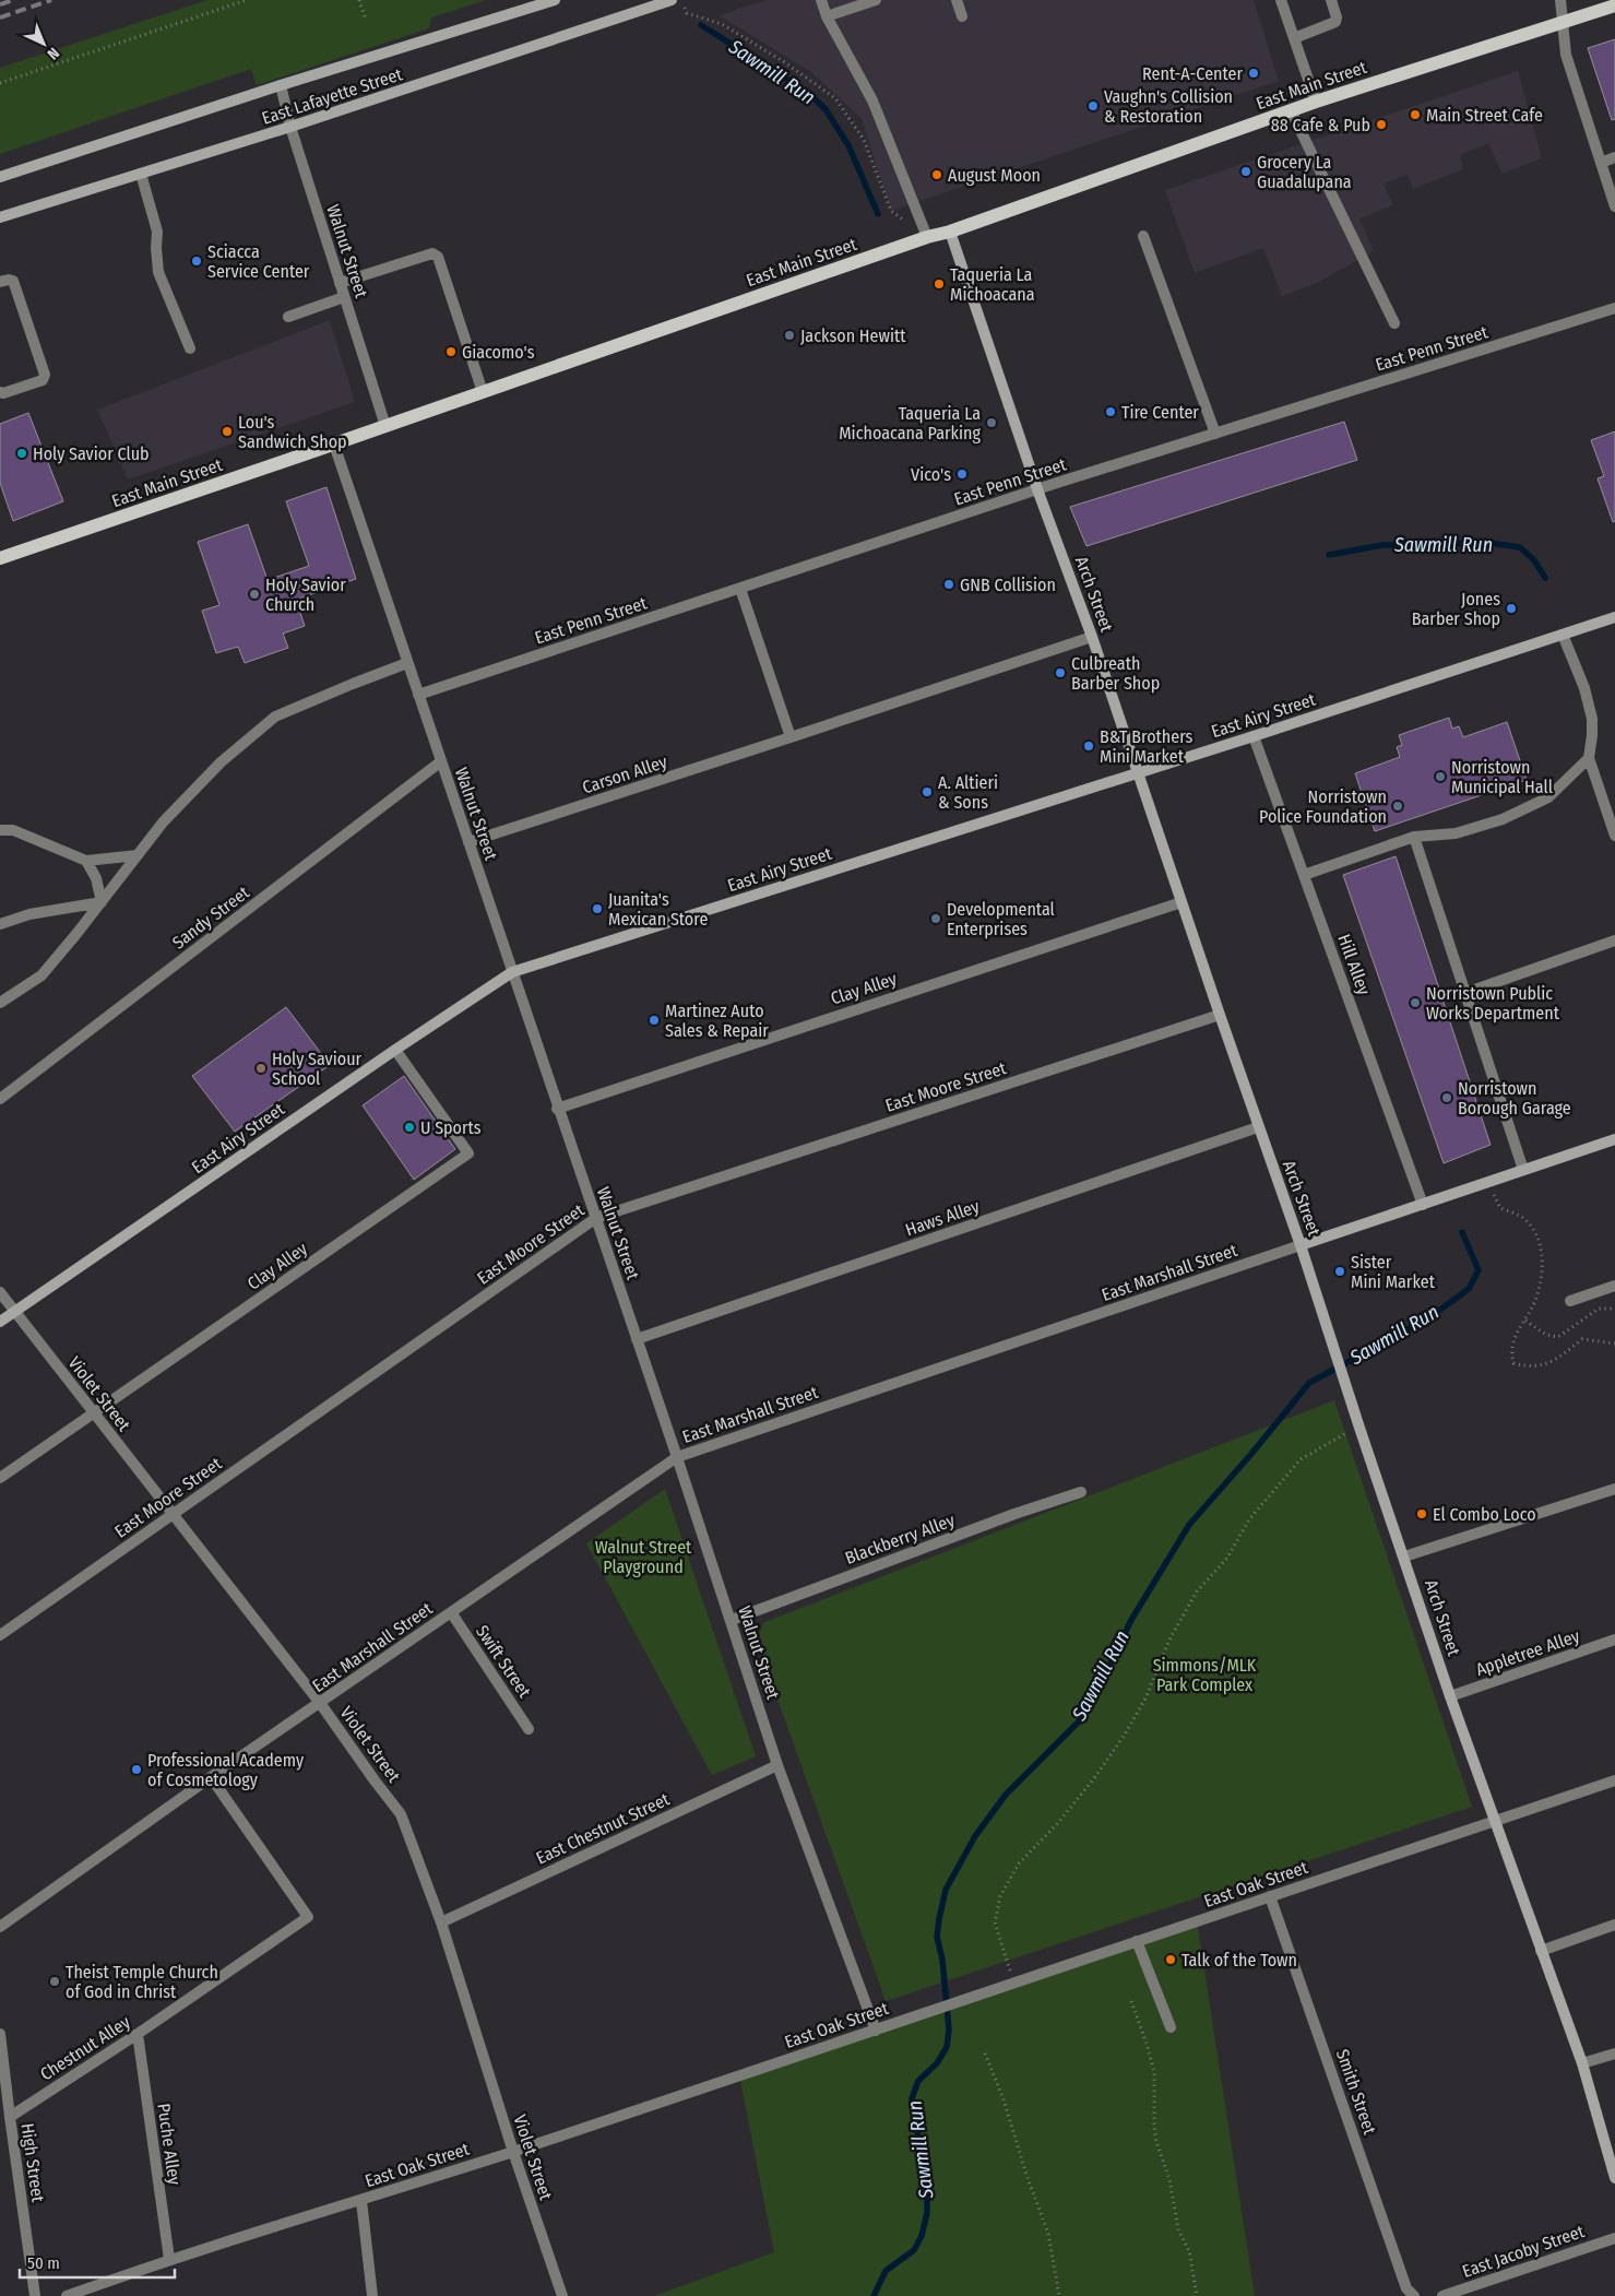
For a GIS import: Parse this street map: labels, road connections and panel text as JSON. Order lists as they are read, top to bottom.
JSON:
{
  "streets": {
    "main road": ["East Main Street"],
    "street": [
      "East Lafayette Street",
      "Walnut Street",
      "East Penn Street",
      "Arch Street",
      "East Airy Street",
      "Carson Alley",
      "Sandy Street",
      "Hill Alley",
      "Clay Alley",
      "East Moore Street",
      "Haws Alley",
      "East Marshall Street",
      "Violet Street",
      "Blackberry Alley",
      "Appletree Alley",
      "Swift Street",
      "East Chestnut Street",
      "East Oak Street",
      "Chestnut Alley",
      "Smith Street",
      "Puche Alley",
      "High Street",
      "East Jacoby Street"
    ]
  },
  "crossings": [
    ["East Main Street", "Walnut Street"],
    ["East Main Street", "Arch Street"],
    ["East Lafayette Street", "Walnut Street"],
    ["Walnut Street", "East Penn Street"],
    ["Walnut Street", "East Airy Street"],
    ["Walnut Street", "Carson Alley"],
    ["Walnut Street", "Sandy Street"],
    ["Walnut Street", "Clay Alley"],
    ["Walnut Street", "East Moore Street"],
    ["Walnut Street", "Haws Alley"],
    ["Walnut Street", "East Marshall Street"],
    ["Walnut Street", "Blackberry Alley"],
    ["Walnut Street", "East Chestnut Street"],
    ["Walnut Street", "East Oak Street"],
    ["East Penn Street", "Arch Street"],
    ["Arch Street", "East Airy Street"],
    ["Arch Street", "Carson Alley"],
    ["Arch Street", "Clay Alley"],
    ["Arch Street", "East Moore Street"],
    ["Arch Street", "Haws Alley"],
    ["Arch Street", "East Marshall Street"],
    ["Arch Street", "Appletree Alley"],
    ["Arch Street", "East Oak Street"],
    ["East Airy Street", "Hill Alley"],
    ["East Airy Street", "Clay Alley"],
    ["East Airy Street", "Violet Street"],
    ["Hill Alley", "East Marshall Street"],
    ["Clay Alley", "Violet Street"],
    ["East Moore Street", "Violet Street"],
    ["East Marshall Street", "Violet Street"],
    ["East Marshall Street", "Swift Street"],
    ["East Marshall Street", "Chestnut Alley"],
    ["Violet Street", "East Chestnut Street"],
    ["Violet Street", "East Oak Street"],
    ["East Oak Street", "Smith Street"],
    ["East Oak Street", "Puche Alley"],
    ["Chestnut Alley", "Puche Alley"],
    ["Chestnut Alley", "High Street"]
  ],
  "water": ["Sawmill Run"],
  "parks": ["Walnut Street Playground", "Simmons/MLK Park Complex"],
  "places": [
    "Rent-A-Center",
    "Vaughn's Collision & Restoration",
    "Main Street Cafe",
    "88 Cafe & Pub",
    "Grocery La Guadalupana",
    "August Moon",
    "Sciacca Service Center",
    "Taqueria La Michoacana",
    "Jackson Hewitt",
    "Giacomo's",
    "Tire Center",
    "Taqueria La Michoacana Parking",
    "Lou's Sandwich Shop",
    "Holy Savior Club",
    "Vico's",
    "GNB Collision",
    "Holy Savior Church",
    "Jones Barber Shop",
    "Culbreath Barber Shop",
    "B&T Brothers Mini Market",
    "Norristown Municipal Hall",
    "A. Altieri & Sons",
    "Norristown Police Foundation",
    "Juanita's Mexican Store",
    "Developmental Enterprises",
    "Norristown Public Works Department",
    "Martinez Auto Sales & Repair",
    "Holy Saviour School",
    "Norristown Borough Garage",
    "U Sports",
    "Sister Mini Market",
    "El Combo Loco",
    "Professional Academy of Cosmetology",
    "Talk of the Town",
    "Theist Temple Church of God in Christ"
  ],
  "scale_bar": "50 m",
  "north": "bottom right"
}
